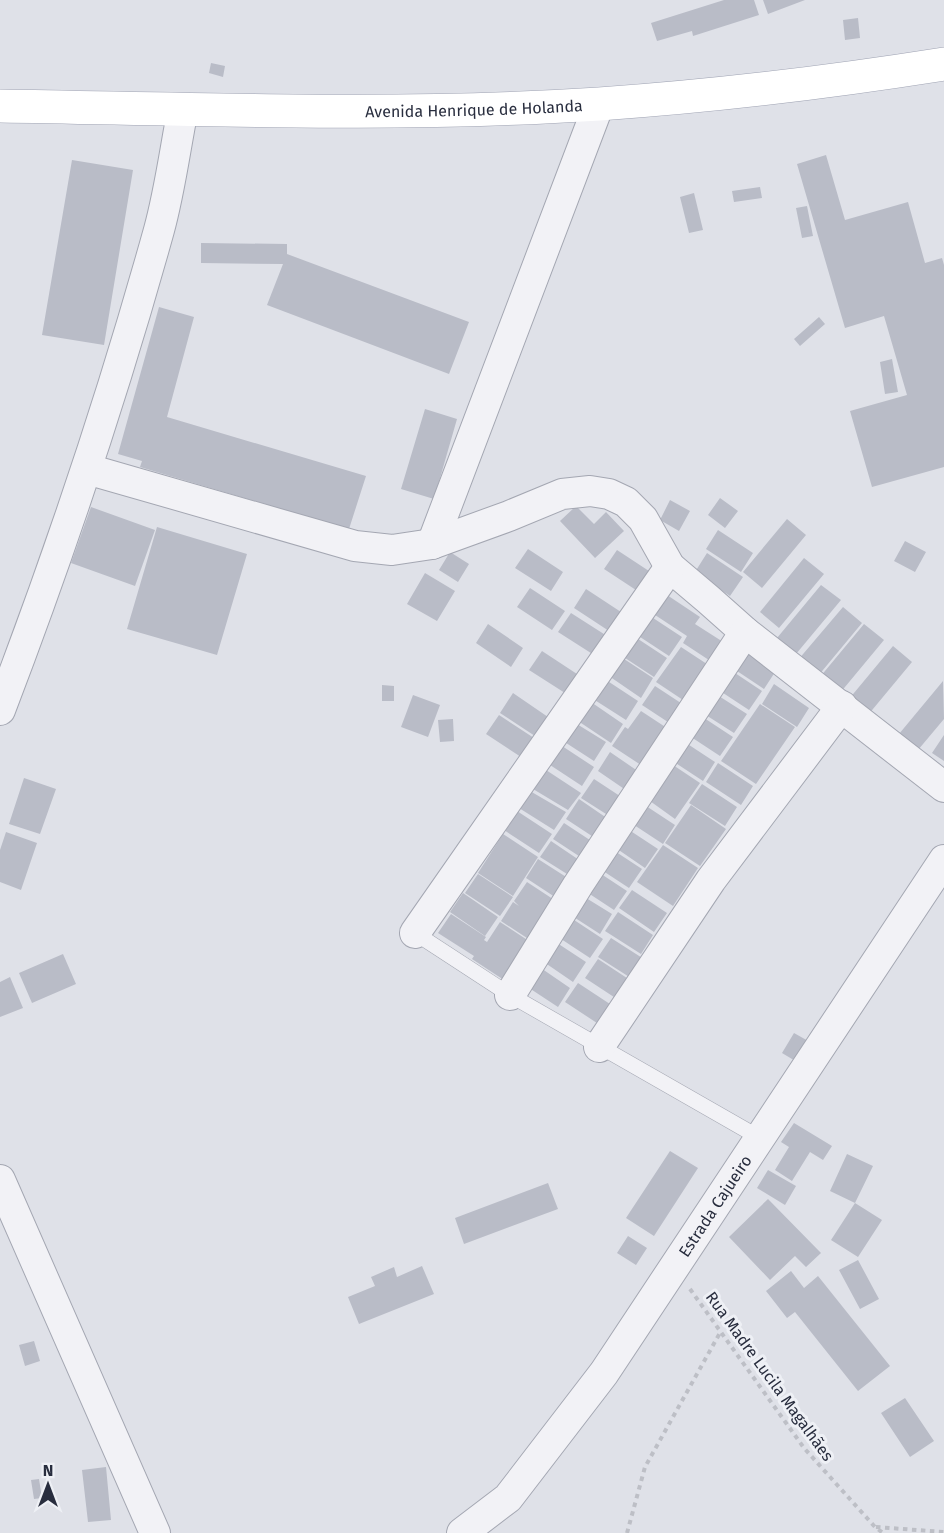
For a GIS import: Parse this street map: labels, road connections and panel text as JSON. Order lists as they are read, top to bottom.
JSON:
{
  "streets": {
    "main road": ["Avenida Henrique de Holanda"],
    "street": ["Estrada Cajueiro"],
    "path": ["Rua Madre Lucila Magalhães"]
  },
  "crossings": [
    ["Estrada Cajueiro", "Rua Madre Lucila Magalhães"]
  ],
  "north": "top"
}
